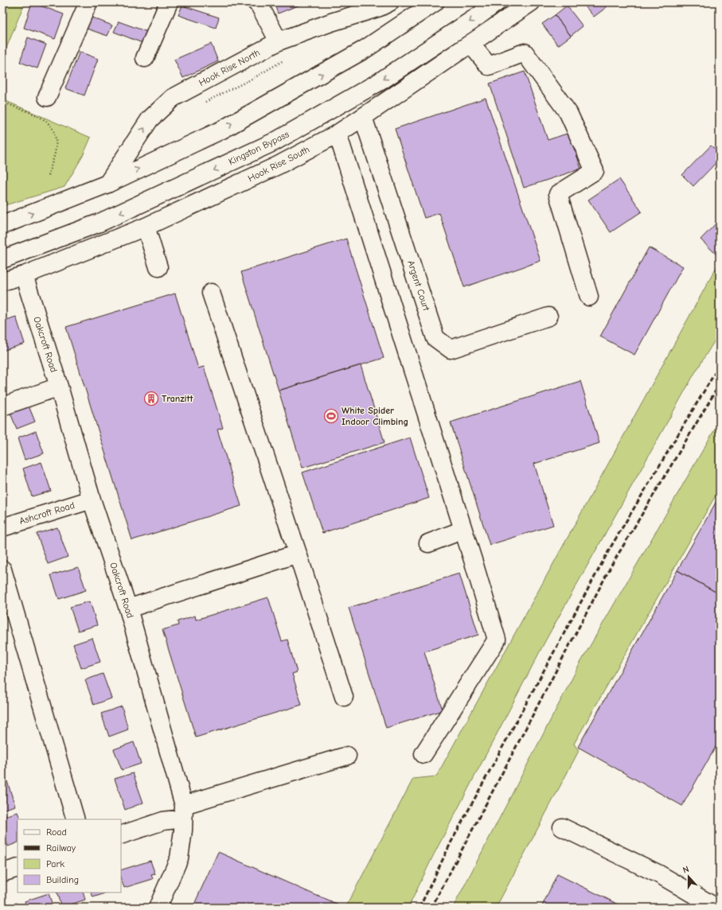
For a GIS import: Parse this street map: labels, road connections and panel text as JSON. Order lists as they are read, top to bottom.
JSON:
{
  "streets": {
    "main road": [
      "Hook Rise North",
      "Kingston Bypass",
      "Hook Rise South",
      "Argent Court",
      "Oakcroft Road",
      "Ashcroft Road"
    ]
  },
  "crossings": [
    ["Hook Rise South", "Argent Court"],
    ["Hook Rise South", "Oakcroft Road"],
    ["Oakcroft Road", "Ashcroft Road"]
  ],
  "places": {
    "building": ["Tranzitt"],
    "sports": ["White Spider Indoor Climbing"]
  },
  "legend": [
    "Road",
    "Railway",
    "Park",
    "Building"
  ],
  "north": "top"
}
